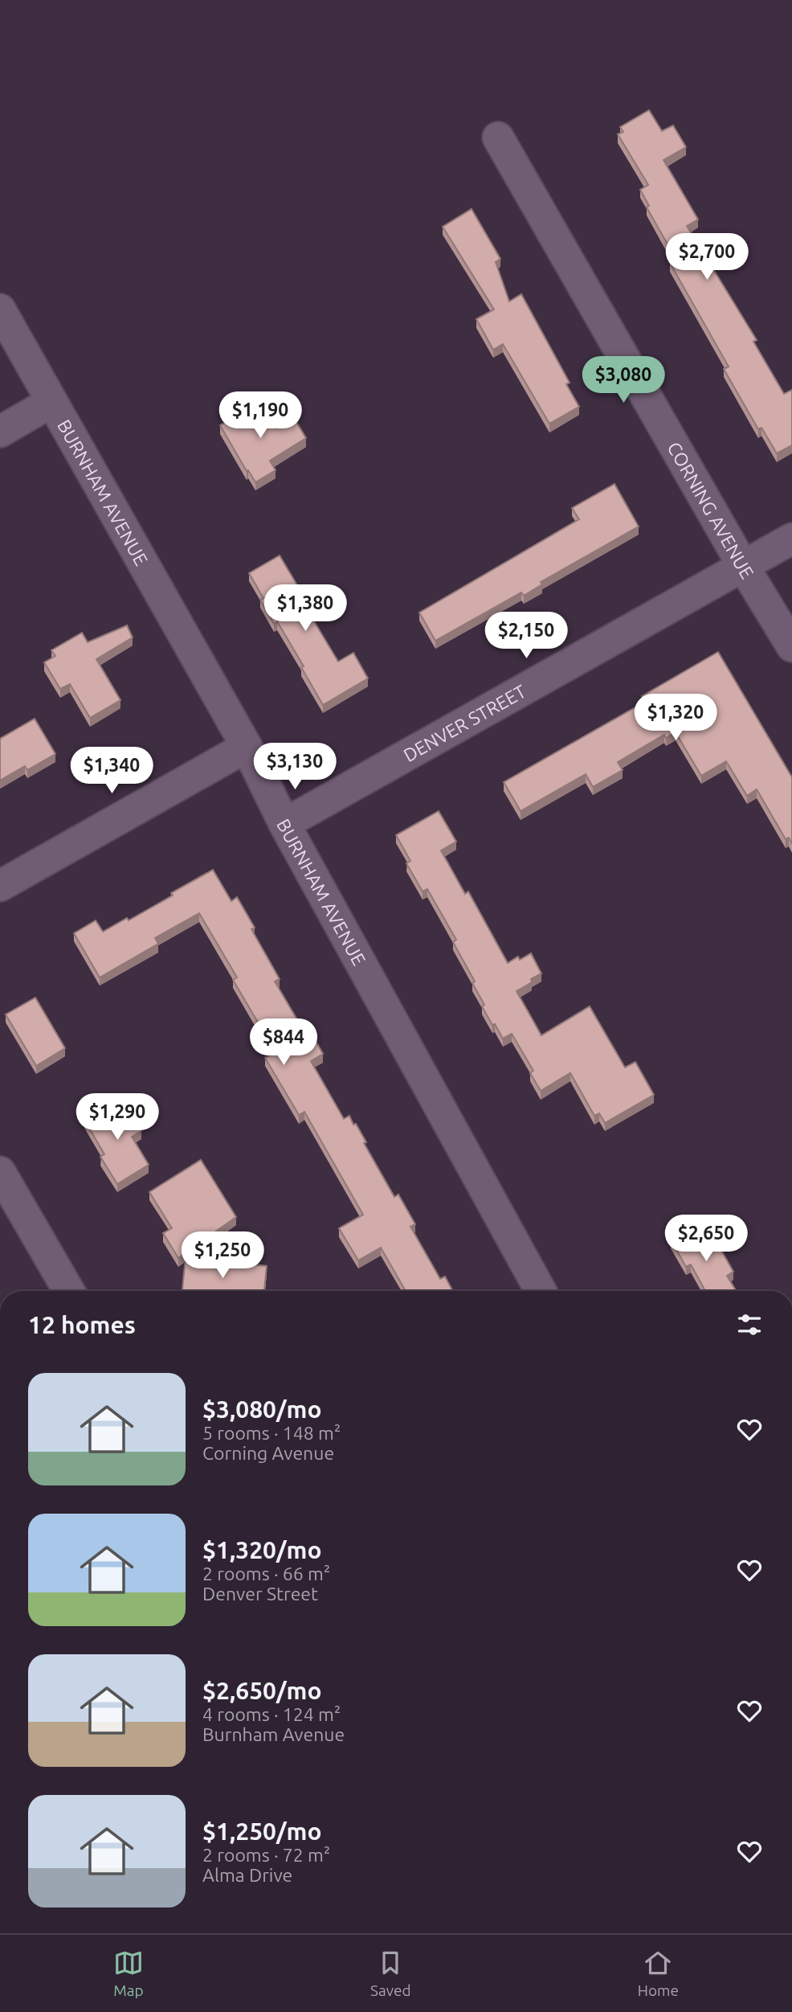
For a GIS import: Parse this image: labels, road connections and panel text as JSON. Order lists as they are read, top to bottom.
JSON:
{
  "streets": {
    "street": ["BURNHAM AVENUE", "CORNING AVENUE", "DENVER STREET"]
  },
  "crossings": [
    ["BURNHAM AVENUE", "DENVER STREET"],
    ["CORNING AVENUE", "DENVER STREET"]
  ],
  "page": {
    "price": [
      "$2,700",
      "$3,080",
      "$1,190",
      "$1,380",
      "$2,150",
      "$1,320",
      "$3,130",
      "$1,340",
      "$844",
      "$1,290",
      "$2,650",
      "$1,250"
    ],
    "heading": "12 homes",
    "list": [
      {
        "name": "$3,080/mo",
        "note": "5 rooms · 148 m² · Corning Avenue"
      },
      {
        "name": "$1,320/mo",
        "note": "2 rooms · 66 m² · Denver Street"
      },
      {
        "name": "$2,650/mo",
        "note": "4 rooms · 124 m² · Burnham Avenue"
      },
      {
        "name": "$1,250/mo",
        "note": "2 rooms · 72 m² · Alma Drive"
      }
    ],
    "tabs": ["Map", "Saved", "Home"]
  }
}
